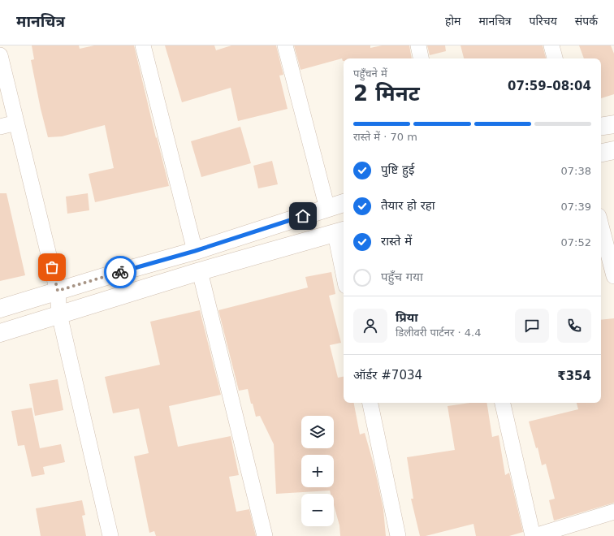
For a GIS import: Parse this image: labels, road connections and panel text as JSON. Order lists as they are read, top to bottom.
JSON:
{
  "page": {
    "header": "मानचित्र",
    "nav": [
      "होम",
      "मानचित्र",
      "परिचय",
      "संपर्क"
    ],
    "heading": ["2 मिनट", "पहुँचने में", "07:59–08:04"],
    "panel": [
      "प्रिया",
      "डिलीवरी पार्टनर · 4.4",
      "ऑर्डर #7034",
      "₹354"
    ],
    "bar": "रास्ते में · 70 m",
    "list": [
      ["पुष्टि हुई", "07:38"],
      ["तैयार हो रहा", "07:39"],
      ["रास्ते में", "07:52"],
      "पहुँच गया"
    ],
    "map_buttons": ["+", "−"]
  }
}
